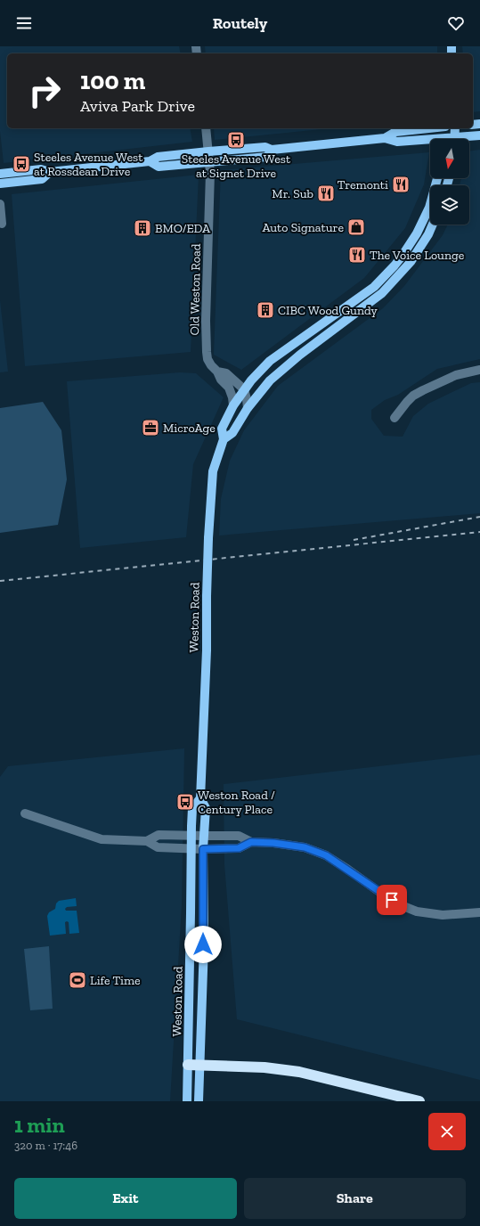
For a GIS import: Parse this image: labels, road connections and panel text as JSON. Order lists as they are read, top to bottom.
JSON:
{
  "streets": {
    "main road": ["Weston Road"],
    "street": ["Old Weston Road"]
  },
  "crossings": [
    ["Old Weston Road", "Weston Road"]
  ],
  "places": {
    "bus stop": ["Steeles Avenue West at Signet Drive", "Steeles Avenue West at Rossdean Drive", "Weston Road / Century Place"],
    "restaurant": ["Tremonti", "Mr. Sub", "The Voice Lounge"],
    "shop": ["Auto Signature"],
    "building": ["BMO/EDA", "CIBC Wood Gundy"],
    "office": ["MicroAge"],
    "sports": ["Life Time"]
  },
  "north": "bottom",
  "page": {
    "header": "Routely",
    "turn": ["100 m", "Aviva Park Drive"],
    "heading": ["1 min", "320 m · 17:46"],
    "buttons": ["Exit", "Share"]
  }
}
